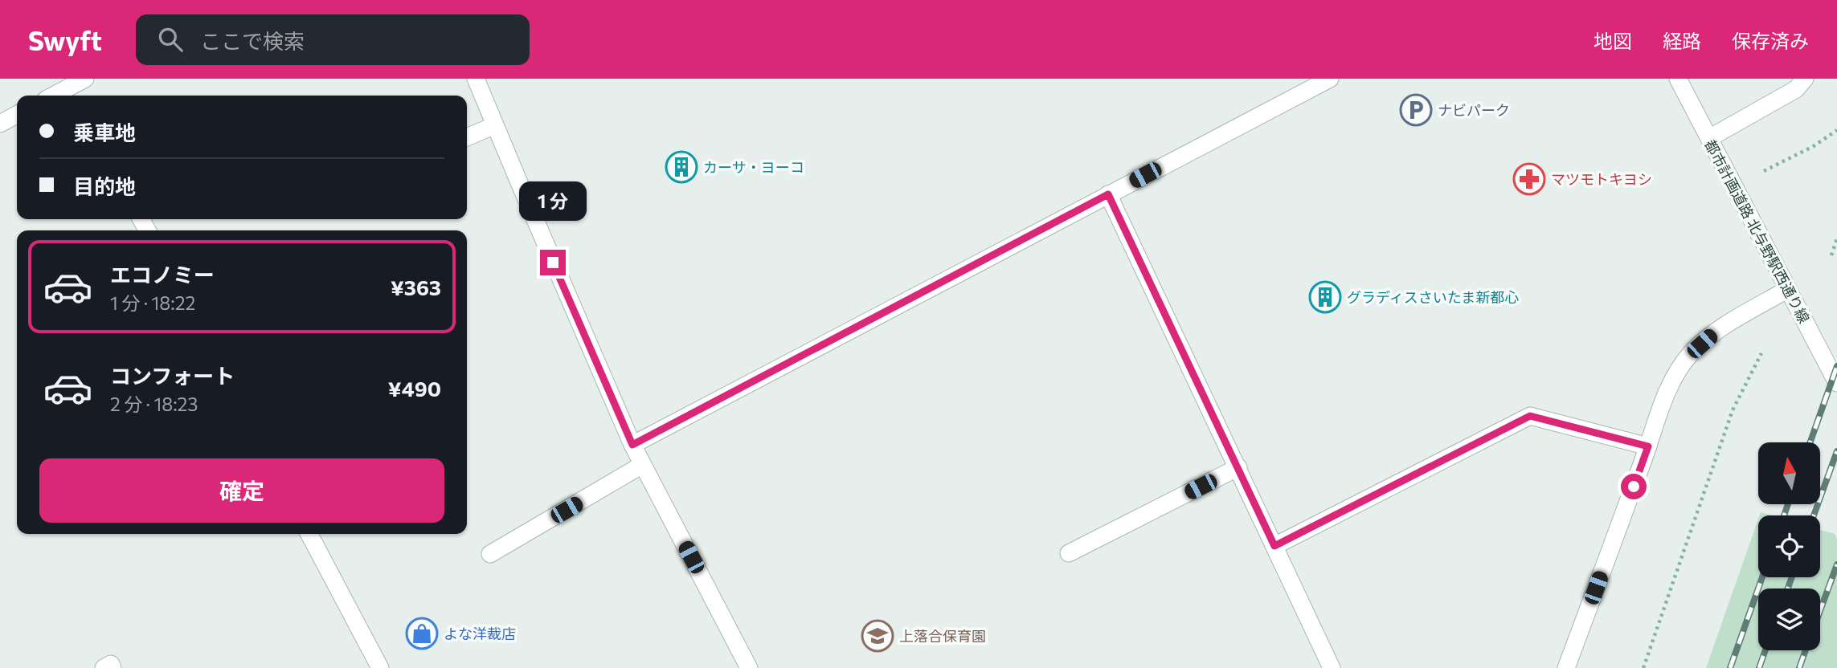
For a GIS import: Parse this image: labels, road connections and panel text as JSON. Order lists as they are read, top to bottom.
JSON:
{
  "streets": {
    "street": ["都市計画道路 北与野駅西通り線"]
  },
  "places": {
    "parking": ["ナビパーク"],
    "building": ["カーサ・ヨーコ", "グラディスさいたま新都心"],
    "pharmacy": ["マツモトキヨシ"],
    "shop": ["よな洋裁店"],
    "school or university": ["上落合保育園"]
  },
  "north": "top",
  "page": {
    "header": "Swyft",
    "search": "ここで検索",
    "nav": ["地図", "経路", "保存済み"],
    "banner": ["乗車地", "目的地"],
    "bubble": "1 分",
    "list": [
      {
        "name": "エコノミー",
        "note": "1 分 · 18:22",
        "value": "¥363"
      },
      {
        "name": "コンフォート",
        "note": "2 分 · 18:23",
        "value": "¥490"
      }
    ],
    "buttons": "確定"
  }
}
